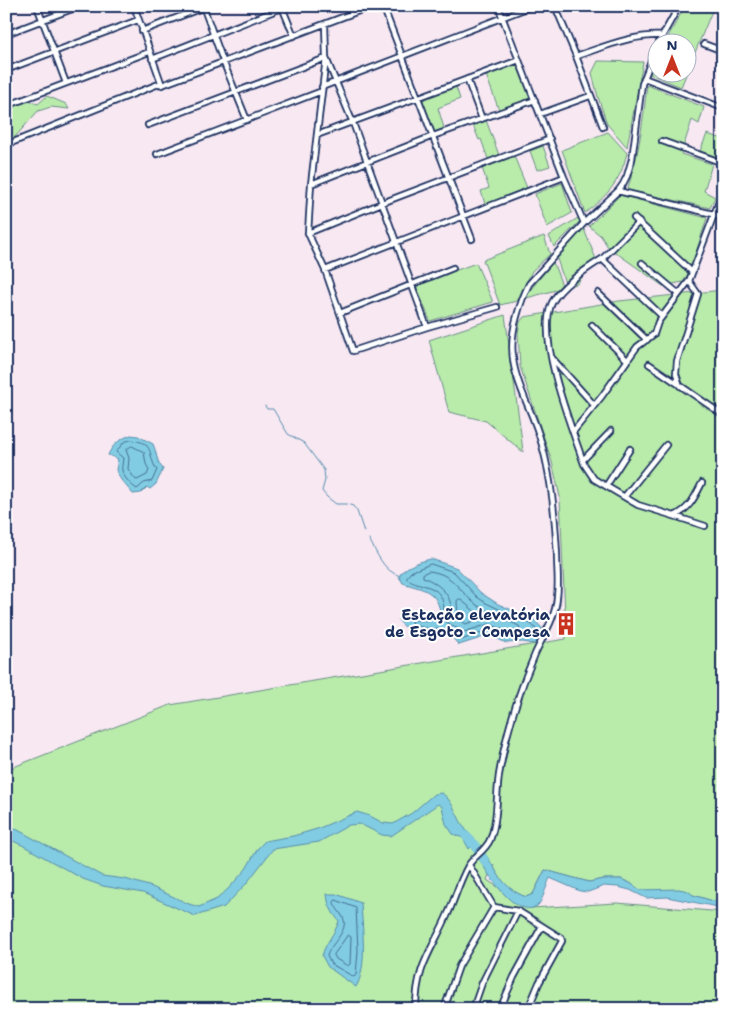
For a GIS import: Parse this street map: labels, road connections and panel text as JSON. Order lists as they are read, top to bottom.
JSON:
{
  "places": {
    "building": ["Estação elevatória de Esgoto - Compesa"]
  },
  "north": "top"
}
